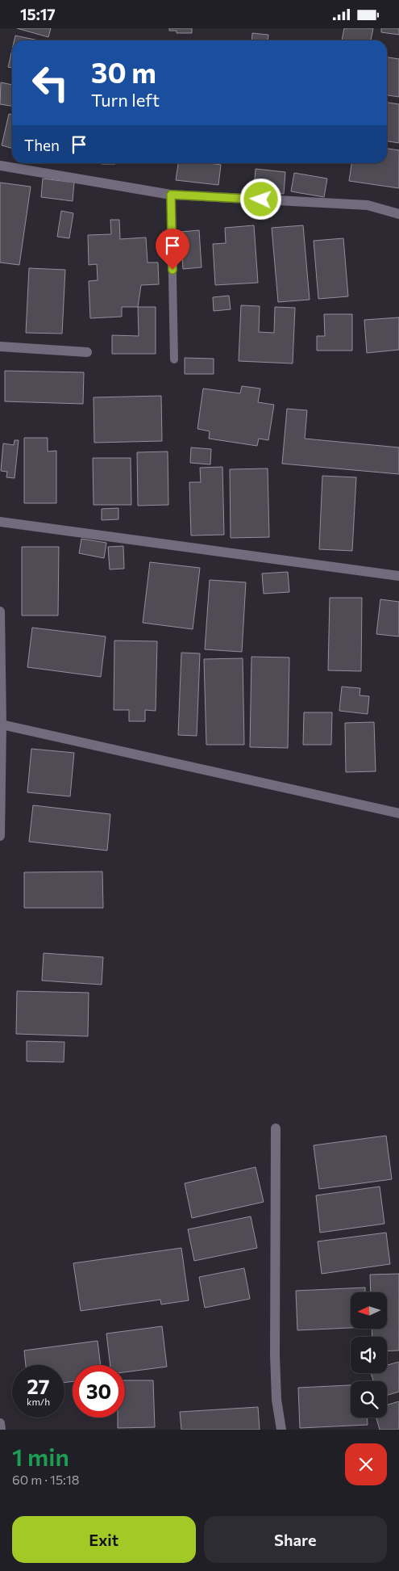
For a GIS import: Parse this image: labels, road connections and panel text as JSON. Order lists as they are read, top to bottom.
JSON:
{
  "north": "left",
  "page": {
    "status": "15:17",
    "turn": ["30 m", "Turn left"],
    "then": "Then",
    "speed": "27 km/h",
    "limit": "30",
    "heading": ["1 min", "60 m · 15:18"],
    "buttons": ["Exit", "Share"]
  }
}
